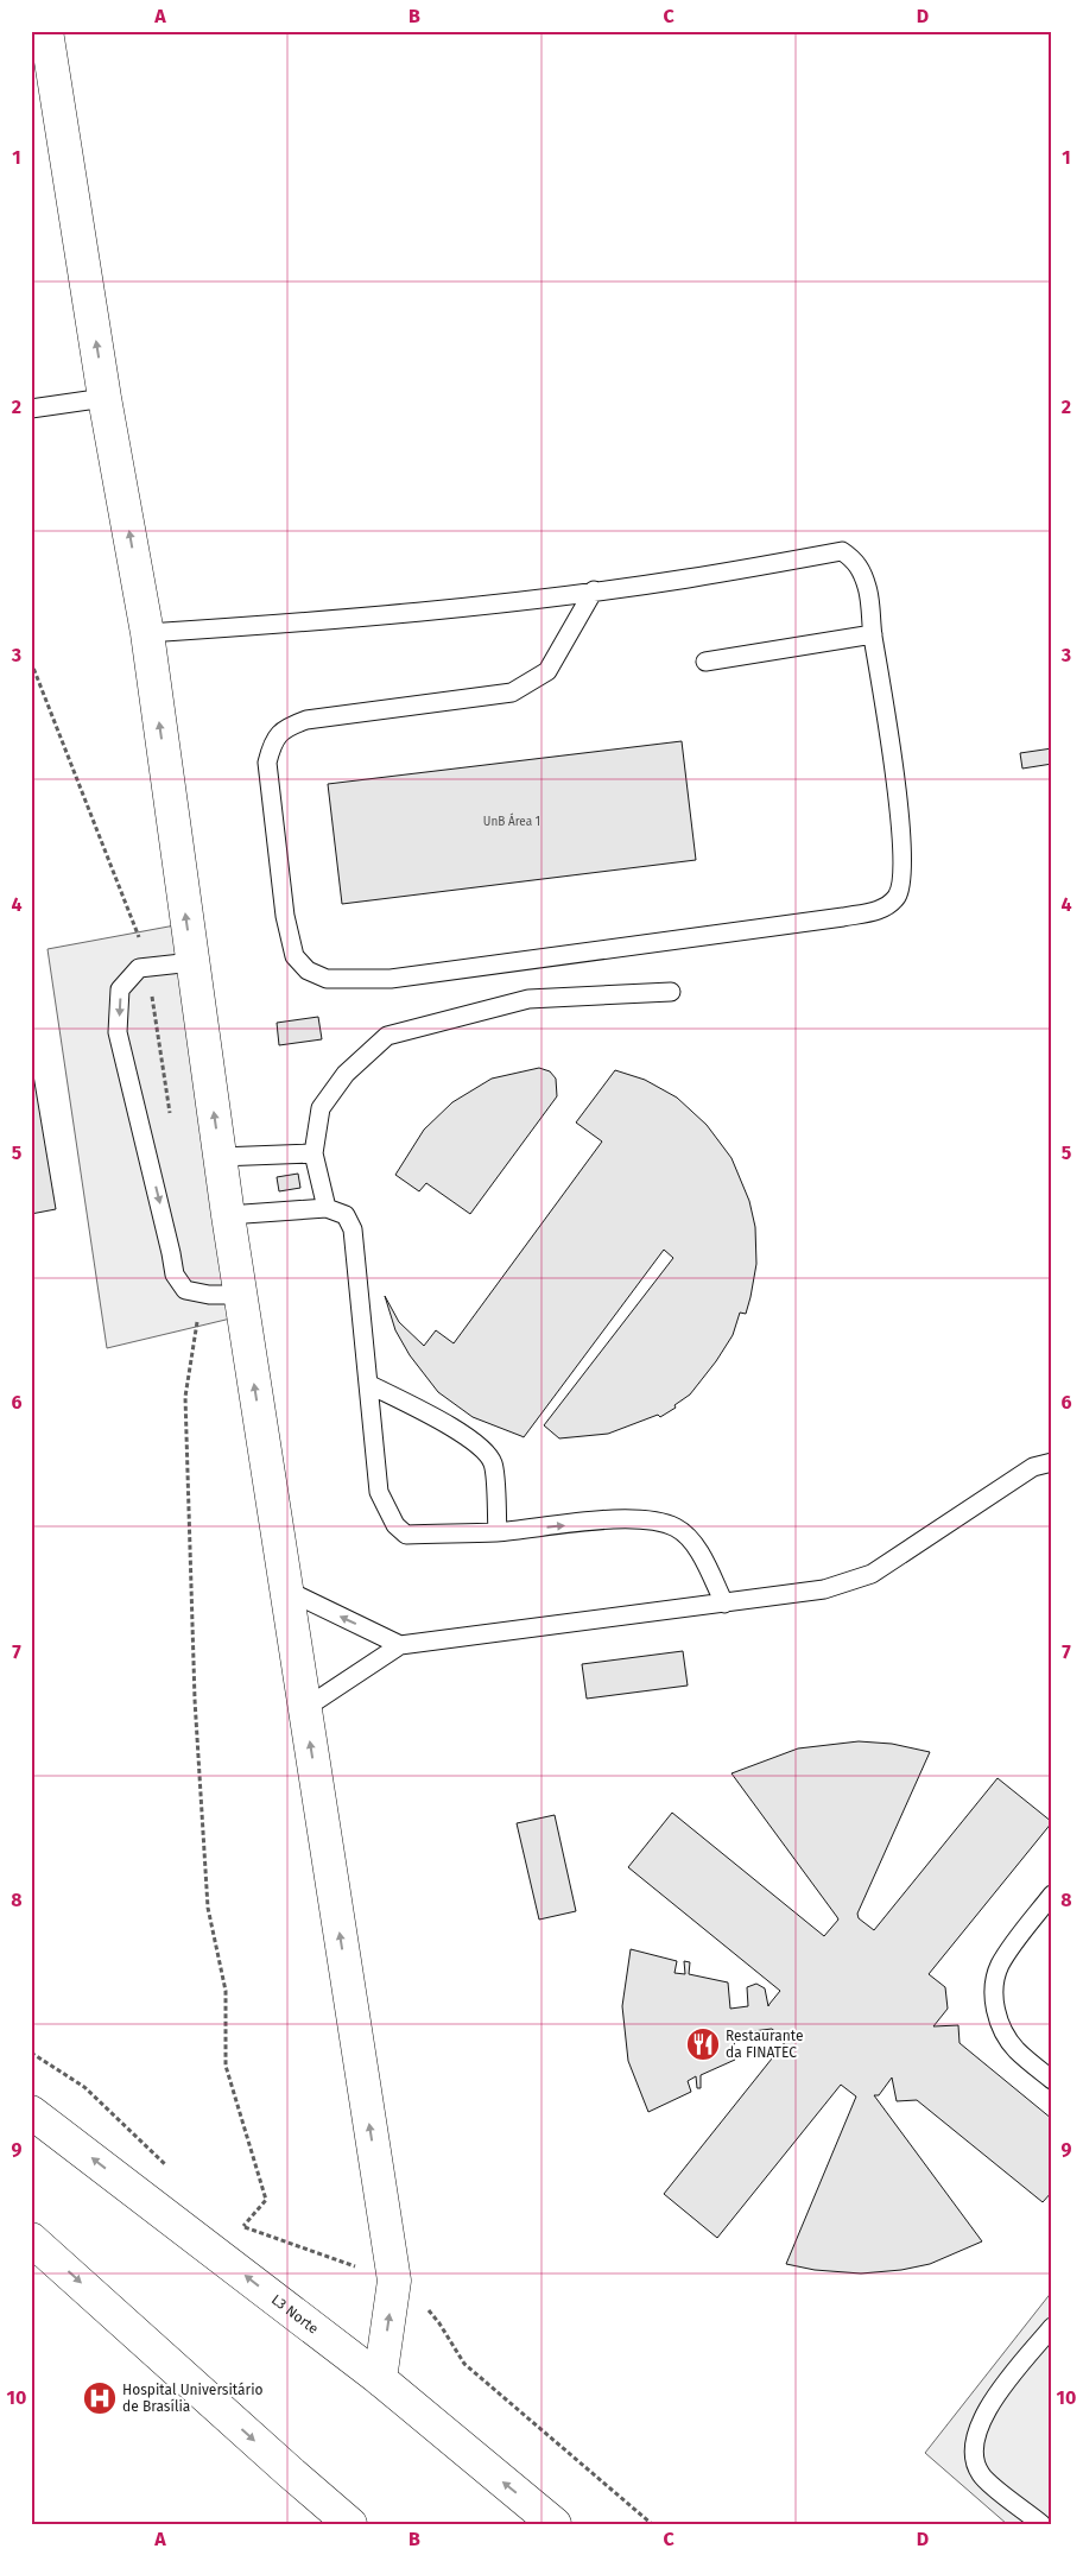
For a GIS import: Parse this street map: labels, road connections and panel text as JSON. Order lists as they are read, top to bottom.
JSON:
{
  "streets": {
    "street": ["L3 Norte"]
  },
  "places": {
    "restaurant": ["Restaurante da FINATEC"],
    "hospital": ["Hospital Universitário de Brasília"]
  },
  "house_numbers": ["UnB Área 1"],
  "grid": {
    "columns": [
      "A",
      "B",
      "C",
      "D"
    ],
    "rows": [
      "1",
      "2",
      "3",
      "4",
      "5",
      "6",
      "7",
      "8",
      "9",
      "10"
    ]
  }
}
